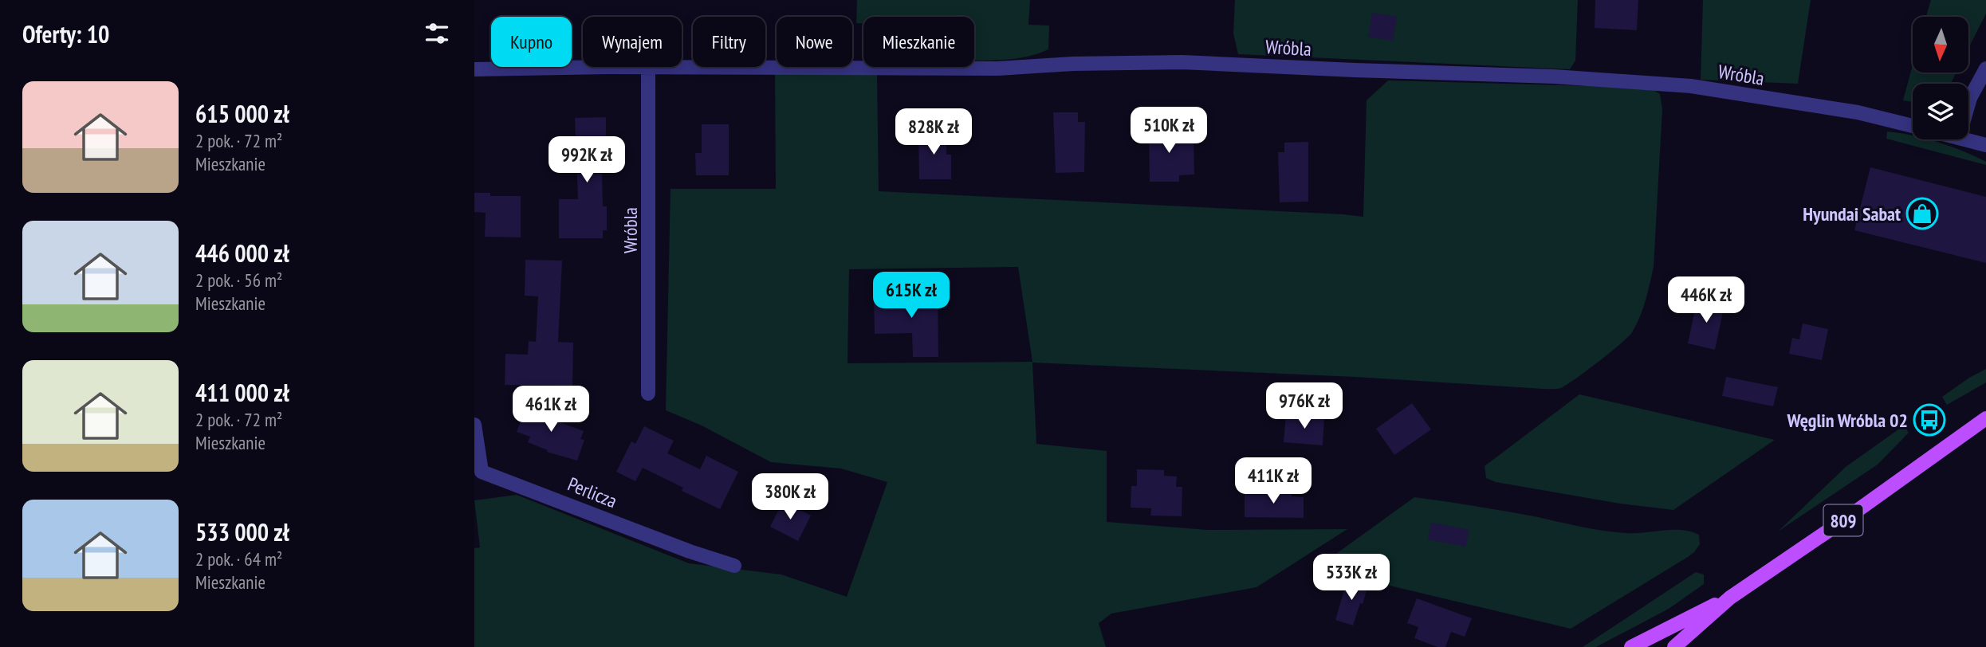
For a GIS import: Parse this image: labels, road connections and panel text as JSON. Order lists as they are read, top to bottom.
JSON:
{
  "streets": {
    "main road": ["809"],
    "street": ["Wróbla", "Perlicza"]
  },
  "places": {
    "shop": ["Hyundai Sabat"],
    "bus stop": ["Węglin Wróbla 02"]
  },
  "north": "bottom",
  "page": {
    "heading": "Oferty: 10",
    "chip": [
      "Kupno",
      "Wynajem",
      "Filtry",
      "Nowe",
      "Mieszkanie"
    ],
    "list": [
      {
        "name": "615 000 zł",
        "note": "2 pok. · 72 m² · Mieszkanie"
      },
      {
        "name": "446 000 zł",
        "note": "2 pok. · 56 m² · Mieszkanie"
      },
      {
        "name": "411 000 zł",
        "note": "2 pok. · 72 m² · Mieszkanie"
      },
      {
        "name": "533 000 zł",
        "note": "2 pok. · 64 m² · Mieszkanie"
      }
    ],
    "price": [
      "510K zł",
      "828K zł",
      "992K zł",
      "615K zł",
      "446K zł",
      "976K zł",
      "461K zł",
      "411K zł",
      "380K zł",
      "533K zł"
    ]
  }
}
